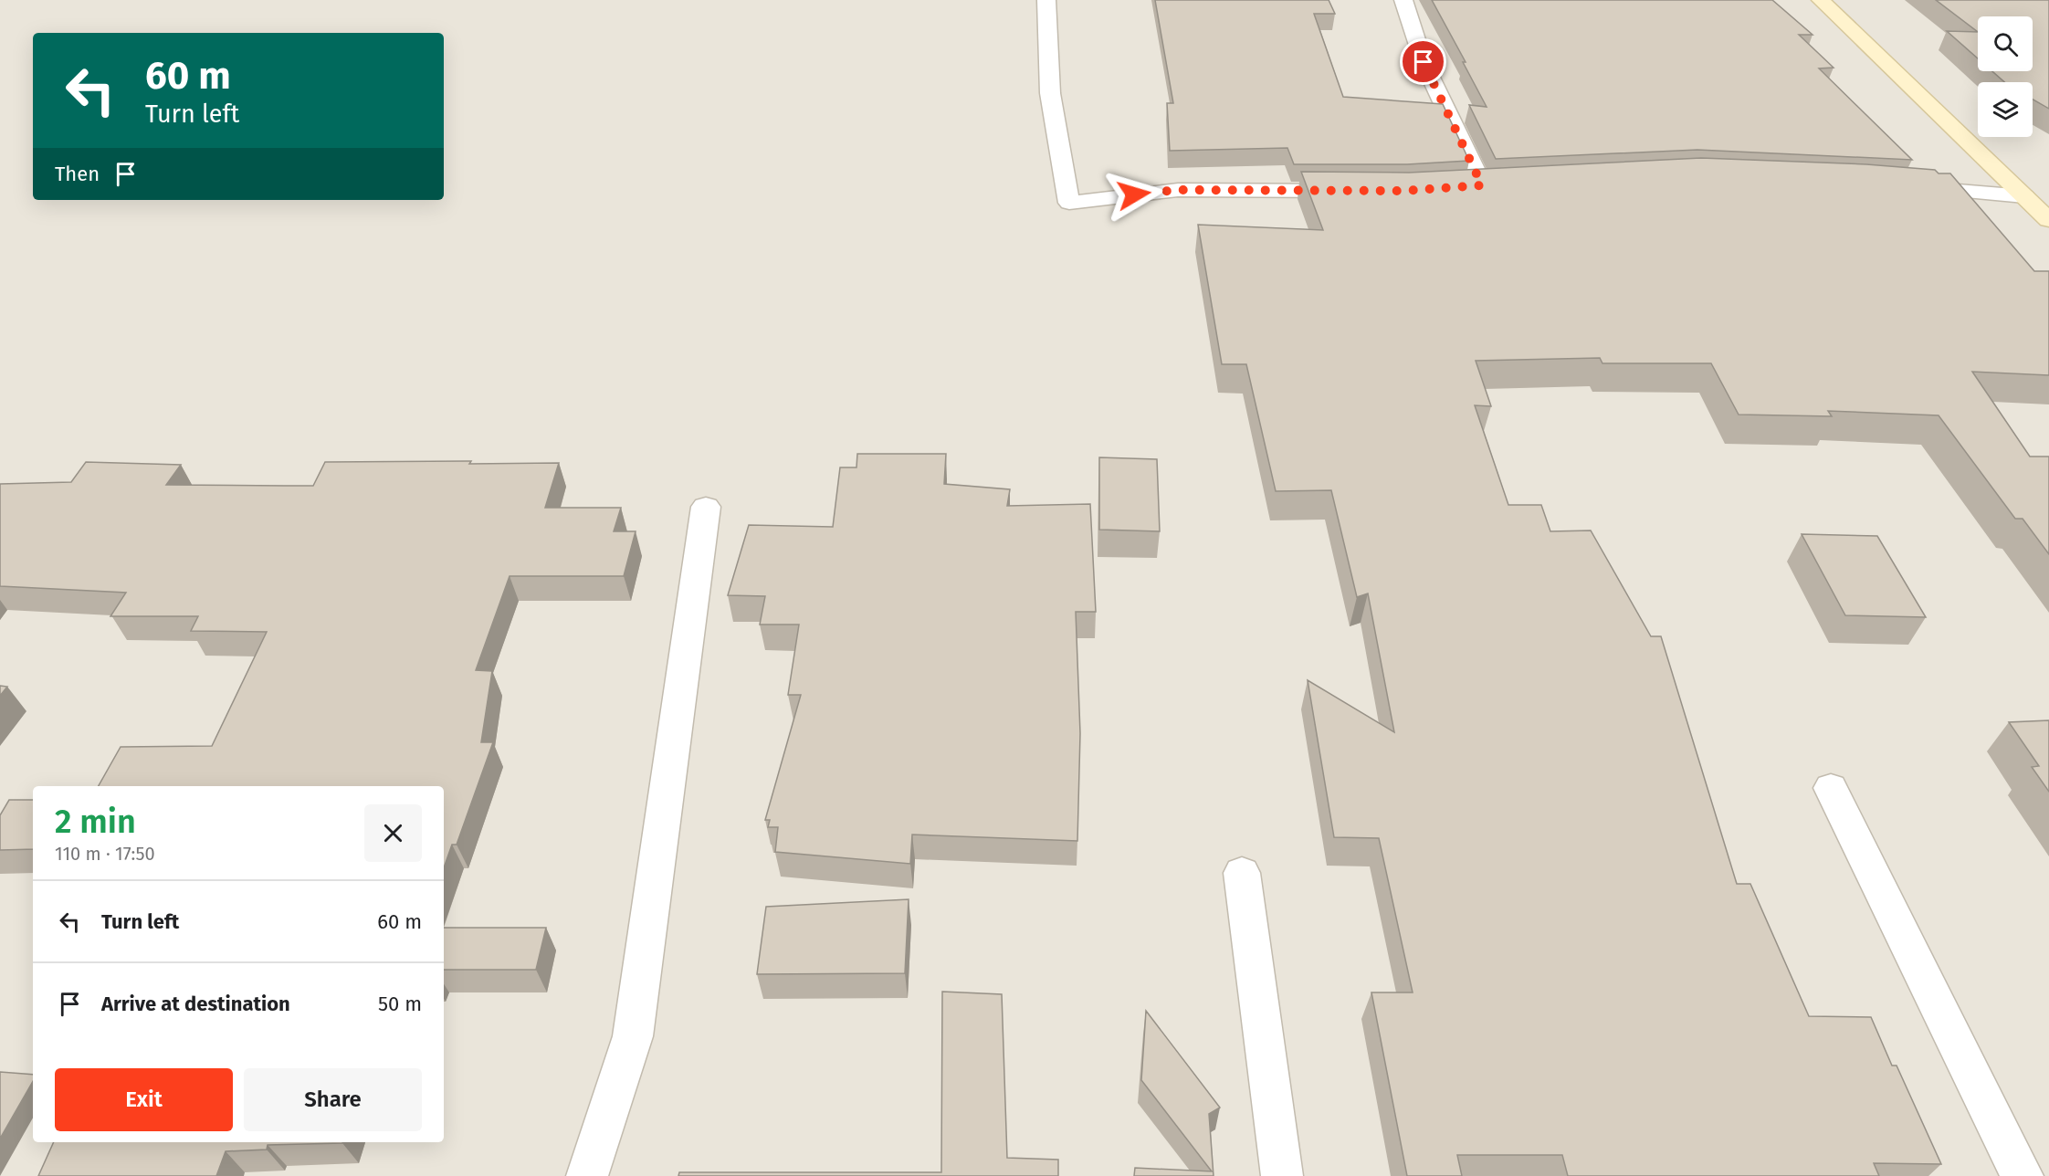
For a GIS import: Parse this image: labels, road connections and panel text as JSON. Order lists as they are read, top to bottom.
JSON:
{
  "page": {
    "turn": ["60 m", "Turn left"],
    "then": "Then",
    "heading": ["2 min", "110 m · 17:50"],
    "list": [
      {
        "name": "Turn left",
        "value": "60 m"
      },
      {
        "name": "Arrive at destination",
        "value": "50 m"
      }
    ],
    "buttons": ["Exit", "Share"]
  }
}
